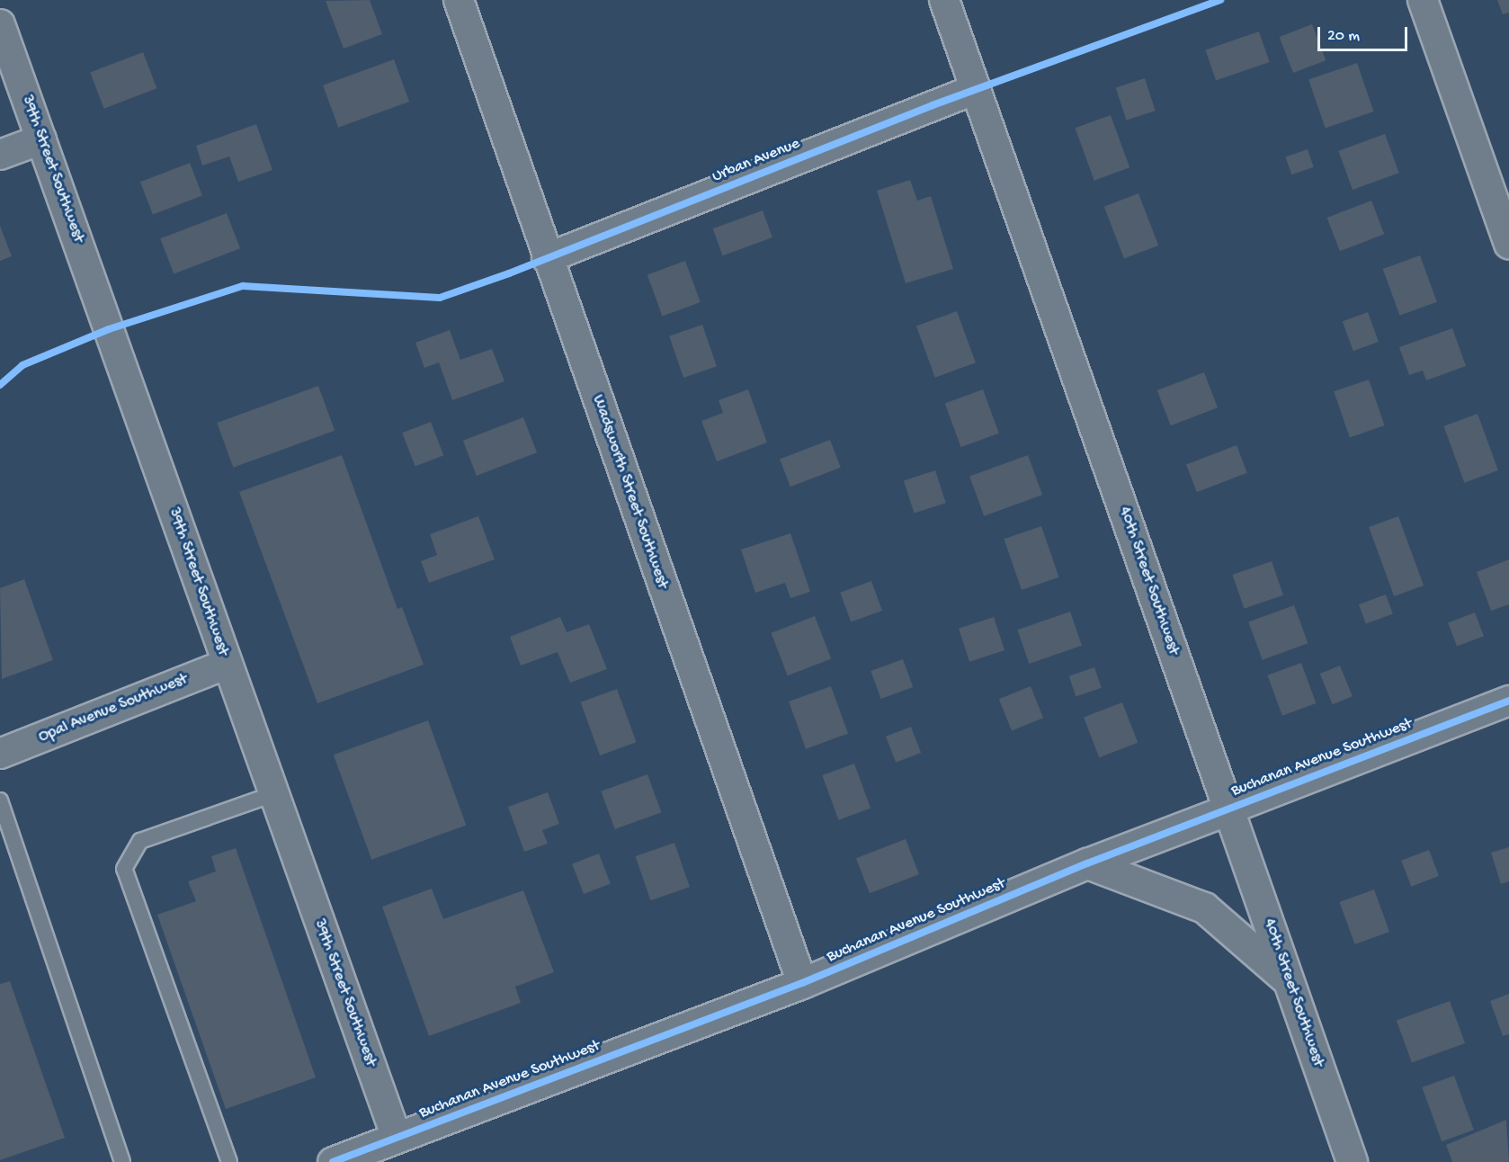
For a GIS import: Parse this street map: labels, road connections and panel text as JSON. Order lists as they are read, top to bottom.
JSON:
{
  "streets": {
    "street": [
      "Urban Avenue",
      "39th Street Southwest",
      "Wadsworth Street Southwest",
      "40th Street Southwest",
      "Opal Avenue Southwest",
      "Buchanan Avenue Southwest"
    ]
  },
  "crossings": [
    ["Urban Avenue", "Wadsworth Street Southwest"],
    ["Urban Avenue", "40th Street Southwest"],
    ["39th Street Southwest", "Opal Avenue Southwest"],
    ["39th Street Southwest", "Buchanan Avenue Southwest"],
    ["Wadsworth Street Southwest", "Buchanan Avenue Southwest"],
    ["40th Street Southwest", "Buchanan Avenue Southwest"]
  ],
  "scale_bar": "20 m"
}
